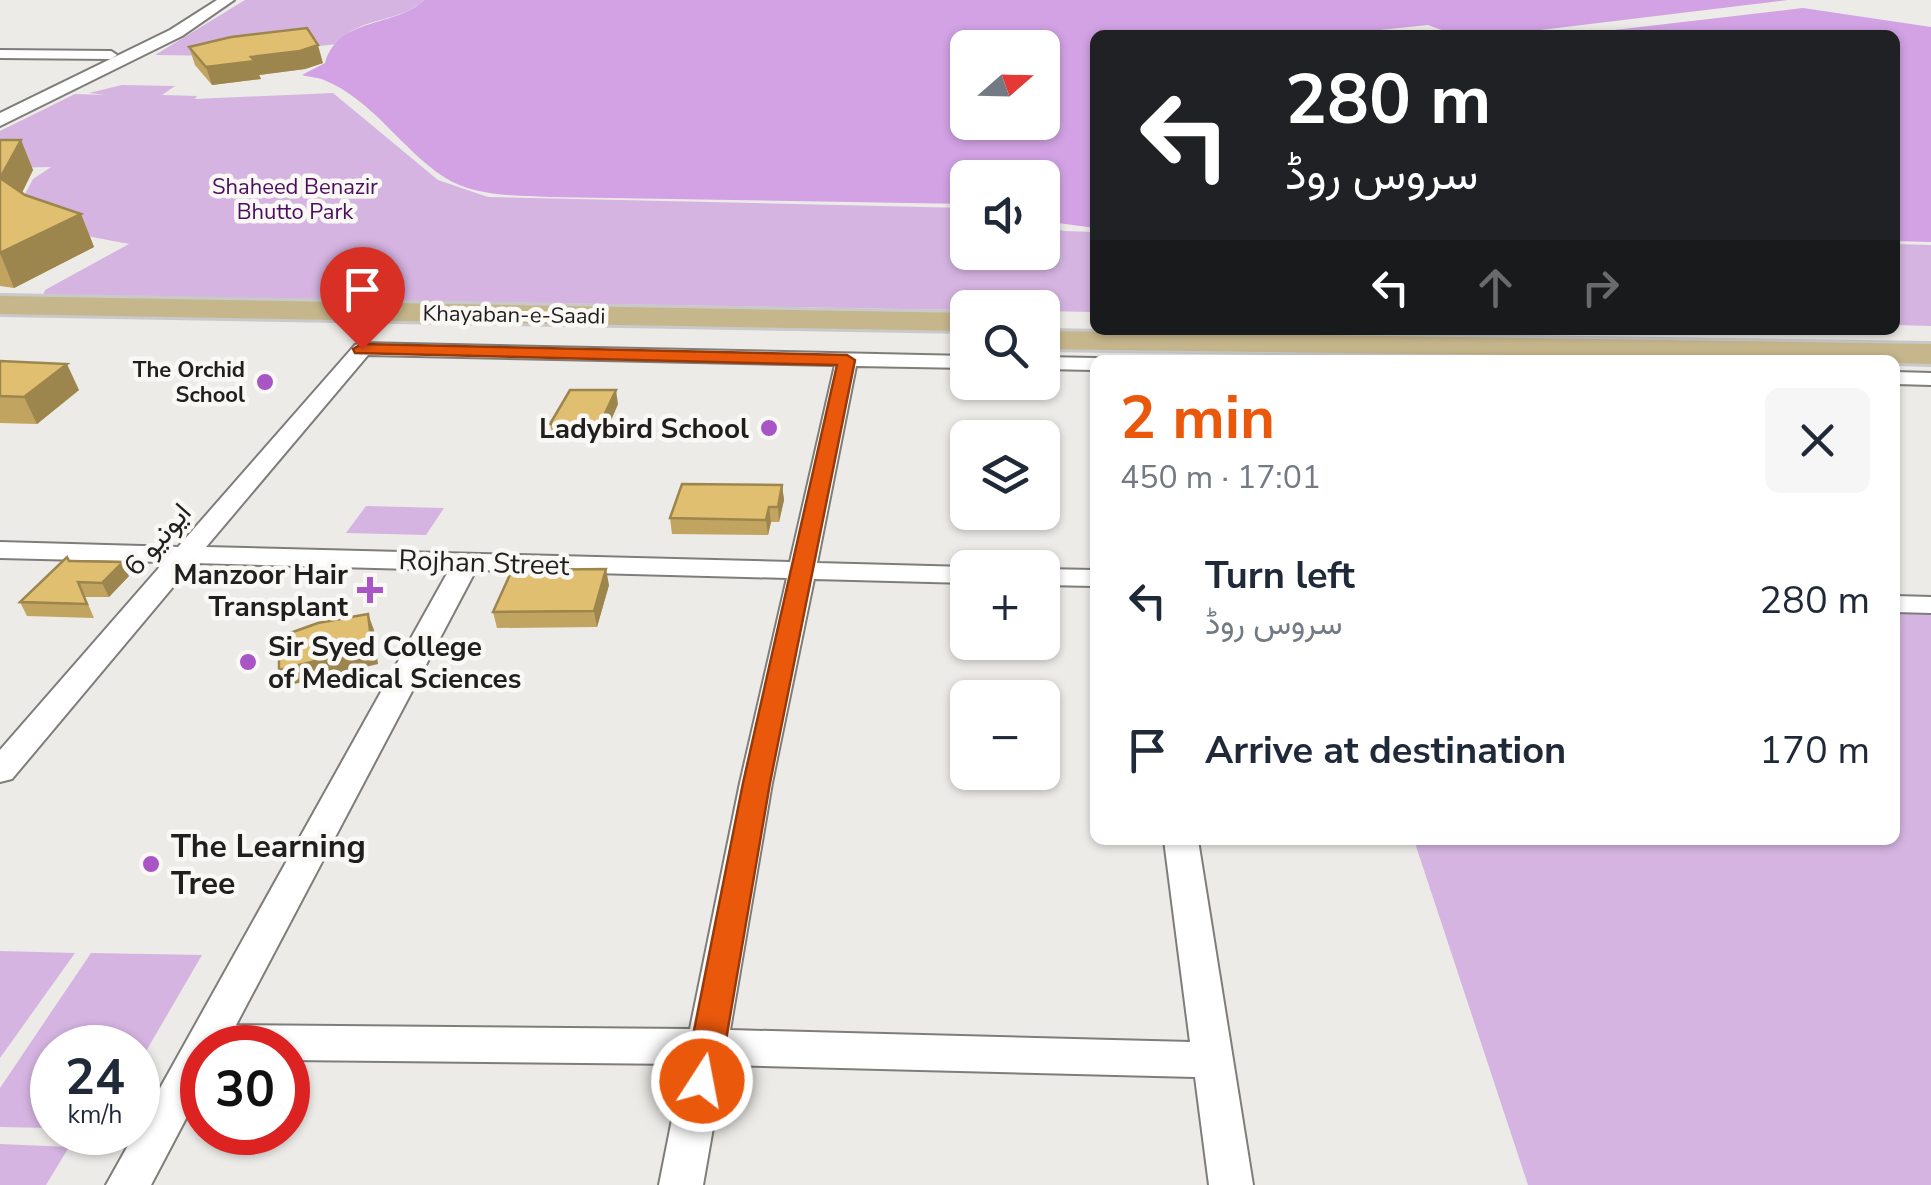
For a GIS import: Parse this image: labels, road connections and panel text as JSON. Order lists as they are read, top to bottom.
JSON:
{
  "streets": {
    "main road": ["Khayaban-e-Saadi"],
    "street": ["ایونیو 6", "Rojhan Street"]
  },
  "crossings": [
    ["ایونیو 6", "Rojhan Street"]
  ],
  "parks": ["Shaheed Benazir Bhutto Park"],
  "places": {
    "other": [
      "The Orchid School",
      "Ladybird School",
      "Sir Syed College of Medical Sciences",
      "The Learning Tree"
    ],
    "health": ["Manzoor Hair Transplant"]
  },
  "north": "right",
  "page": {
    "map_buttons": ["+", "−"],
    "turn": ["280 m", "سروس روڈ"],
    "heading": ["2 min", "450 m · 17:01"],
    "list": [
      {
        "name": "Turn left",
        "note": "سروس روڈ",
        "value": "280 m"
      },
      {
        "name": "Arrive at destination",
        "value": "170 m"
      }
    ],
    "speed": "24 km/h",
    "limit": "30"
  }
}
